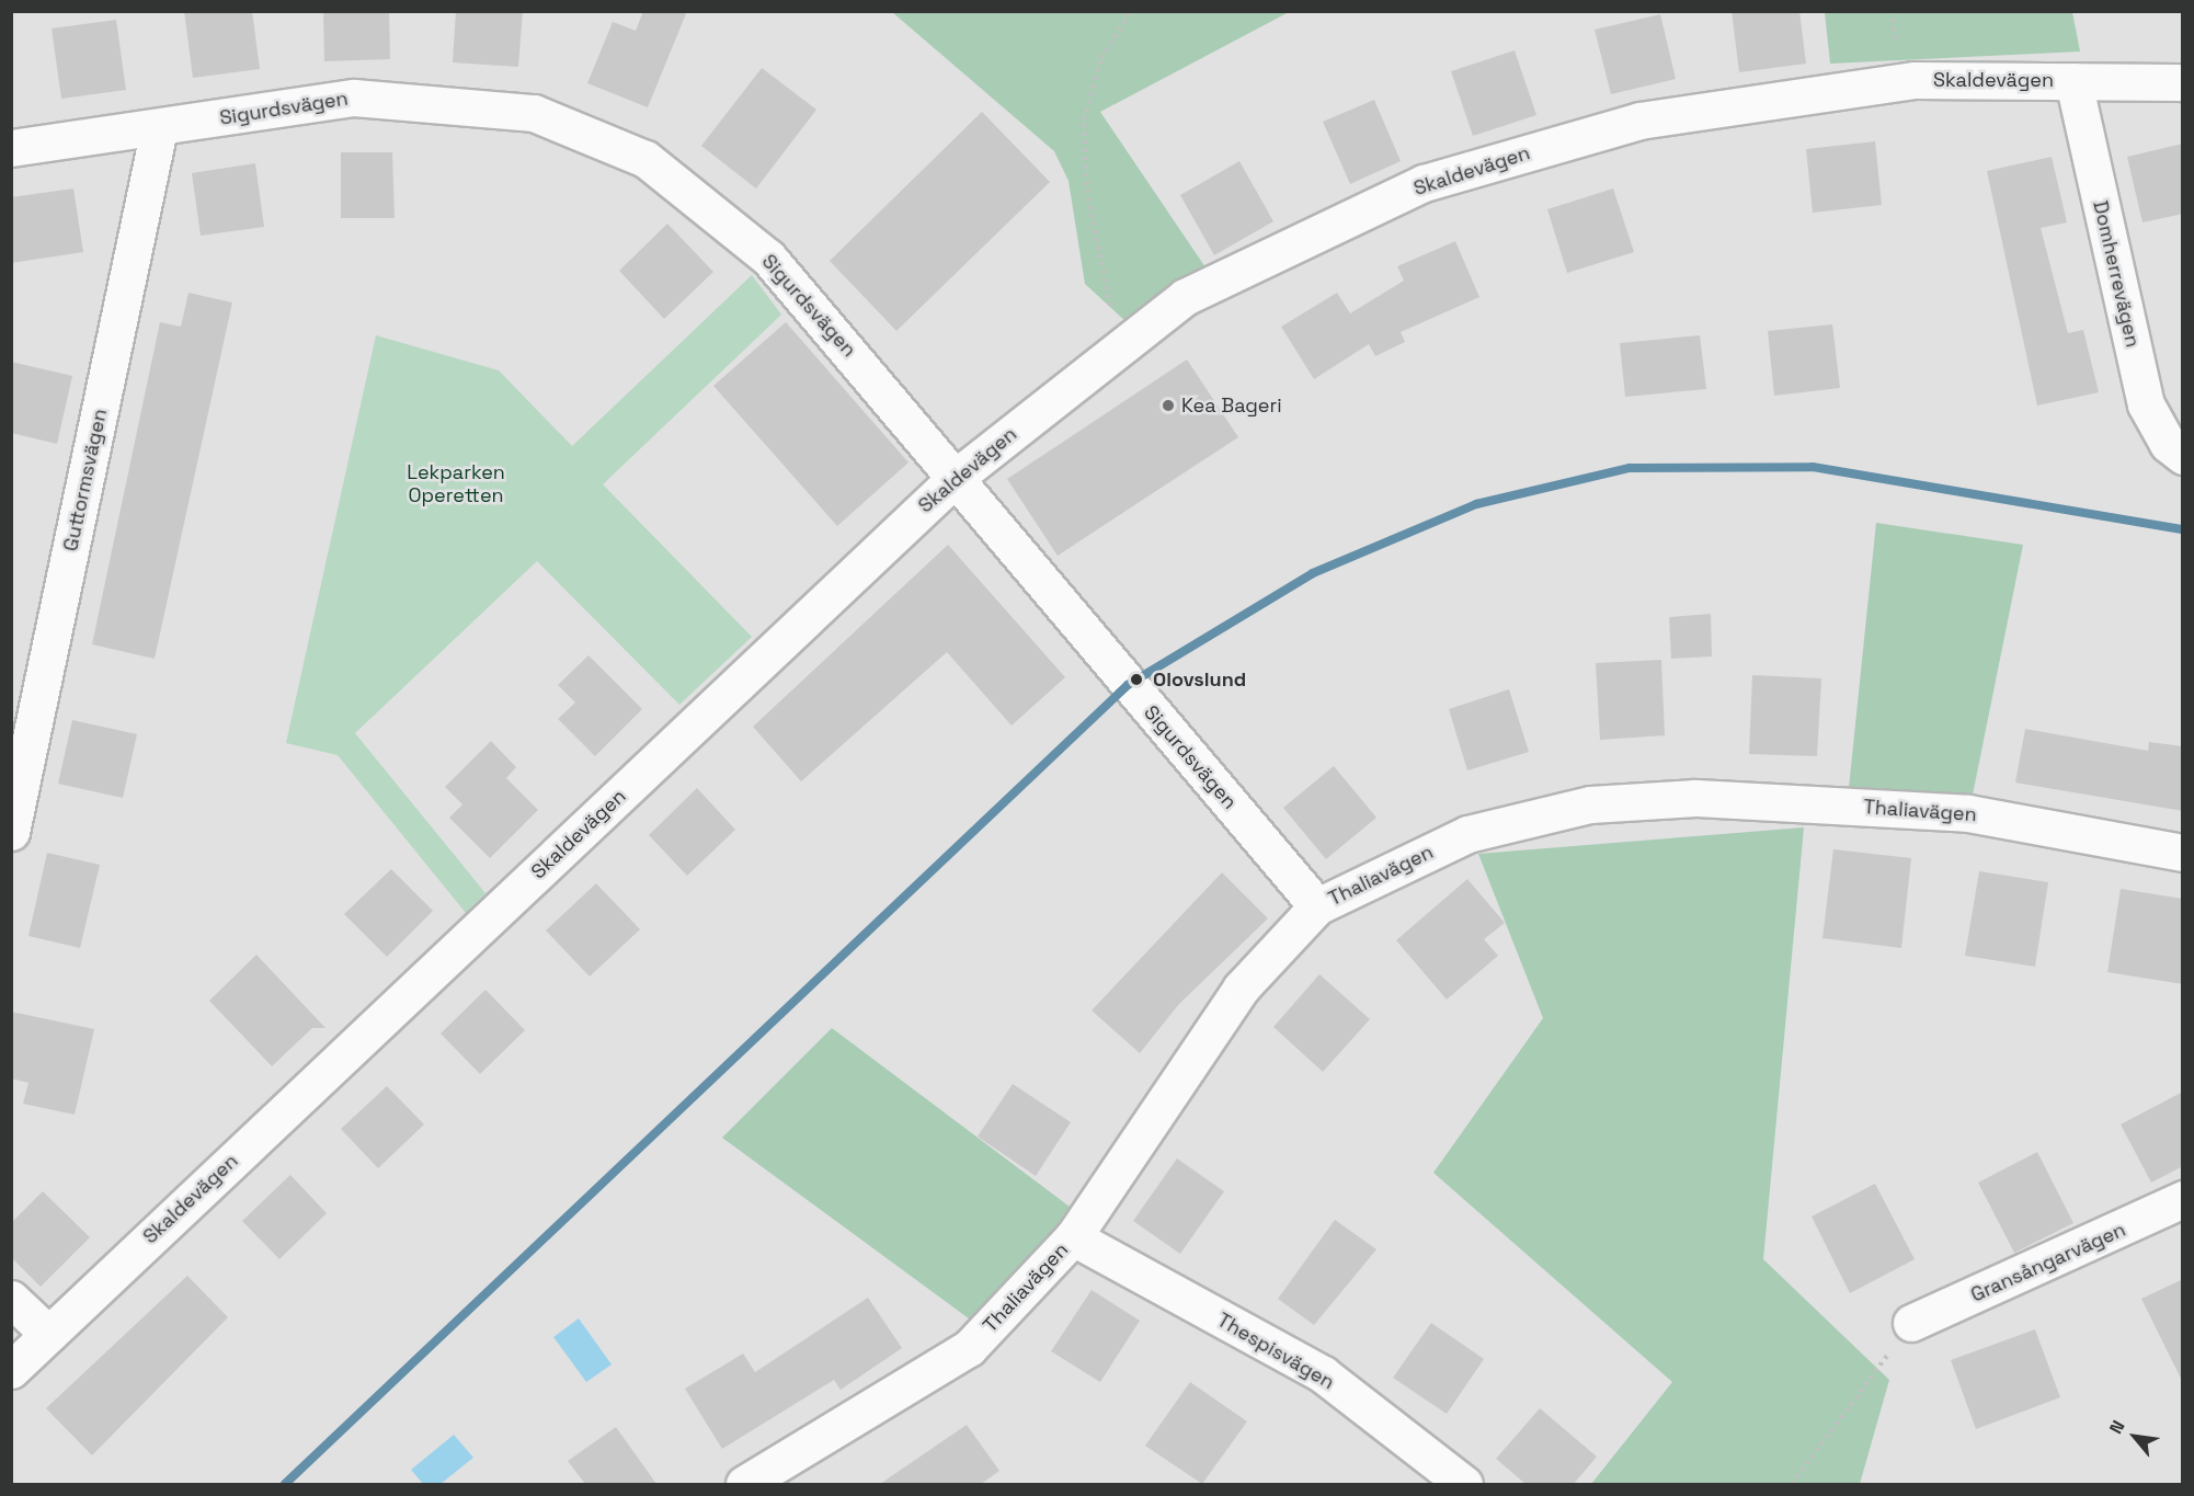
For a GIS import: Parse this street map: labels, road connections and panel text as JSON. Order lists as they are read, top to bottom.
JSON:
{
  "streets": {
    "street": [
      "Skaldevägen",
      "Sigurdsvägen",
      "Domherrevägen",
      "Guttormsvägen",
      "Thaliavägen",
      "Gransångarvägen",
      "Thespisvägen"
    ]
  },
  "crossings": [
    ["Skaldevägen", "Sigurdsvägen"],
    ["Skaldevägen", "Domherrevägen"],
    ["Sigurdsvägen", "Guttormsvägen"],
    ["Sigurdsvägen", "Thaliavägen"],
    ["Thaliavägen", "Thespisvägen"]
  ],
  "parks": ["Lekparken Operetten"],
  "places": ["Kea Bageri", "Olovslund"],
  "north": "top left"
}
